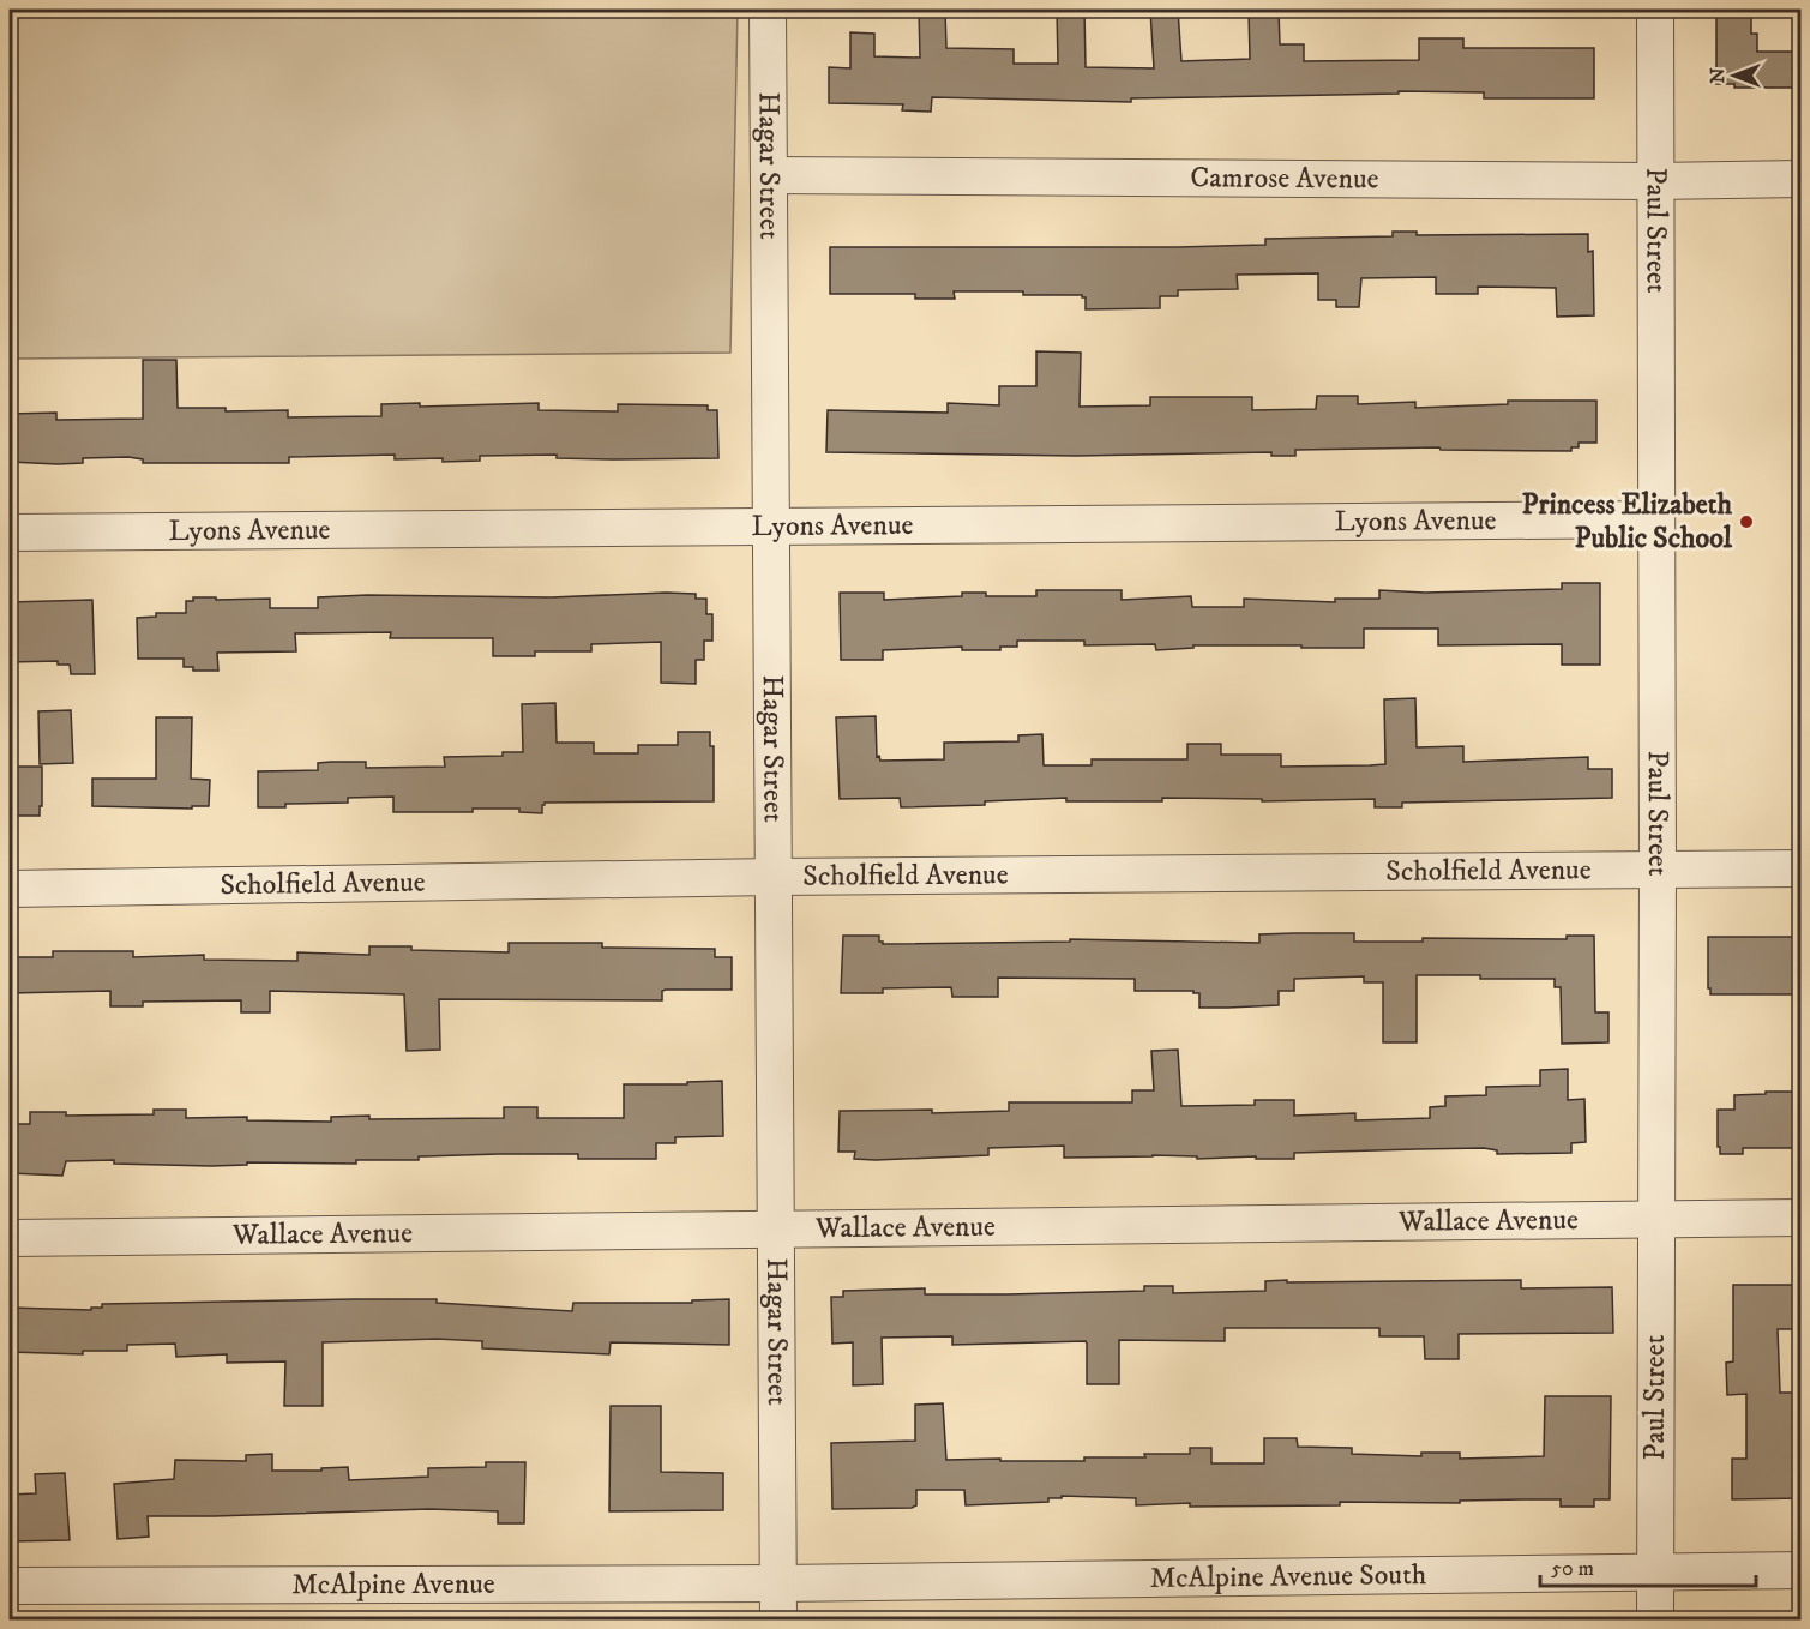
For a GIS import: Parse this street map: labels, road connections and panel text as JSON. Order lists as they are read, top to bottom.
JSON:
{
  "streets": {
    "street": [
      "Hagar Street",
      "Camrose Avenue",
      "Paul Street",
      "Lyons Avenue",
      "Scholfield Avenue",
      "Wallace Avenue",
      "McAlpine Avenue South",
      "McAlpine Avenue"
    ]
  },
  "crossings": [
    ["Hagar Street", "Camrose Avenue"],
    ["Hagar Street", "Lyons Avenue"],
    ["Hagar Street", "Scholfield Avenue"],
    ["Hagar Street", "Wallace Avenue"],
    ["Hagar Street", "McAlpine Avenue South"],
    ["Hagar Street", "McAlpine Avenue"],
    ["Camrose Avenue", "Paul Street"],
    ["Paul Street", "Lyons Avenue"],
    ["Paul Street", "Scholfield Avenue"],
    ["Paul Street", "Wallace Avenue"],
    ["Paul Street", "McAlpine Avenue South"],
    ["McAlpine Avenue South", "McAlpine Avenue"]
  ],
  "places": ["Princess Elizabeth Public School"],
  "scale_bar": "50 m",
  "north": "left"
}
